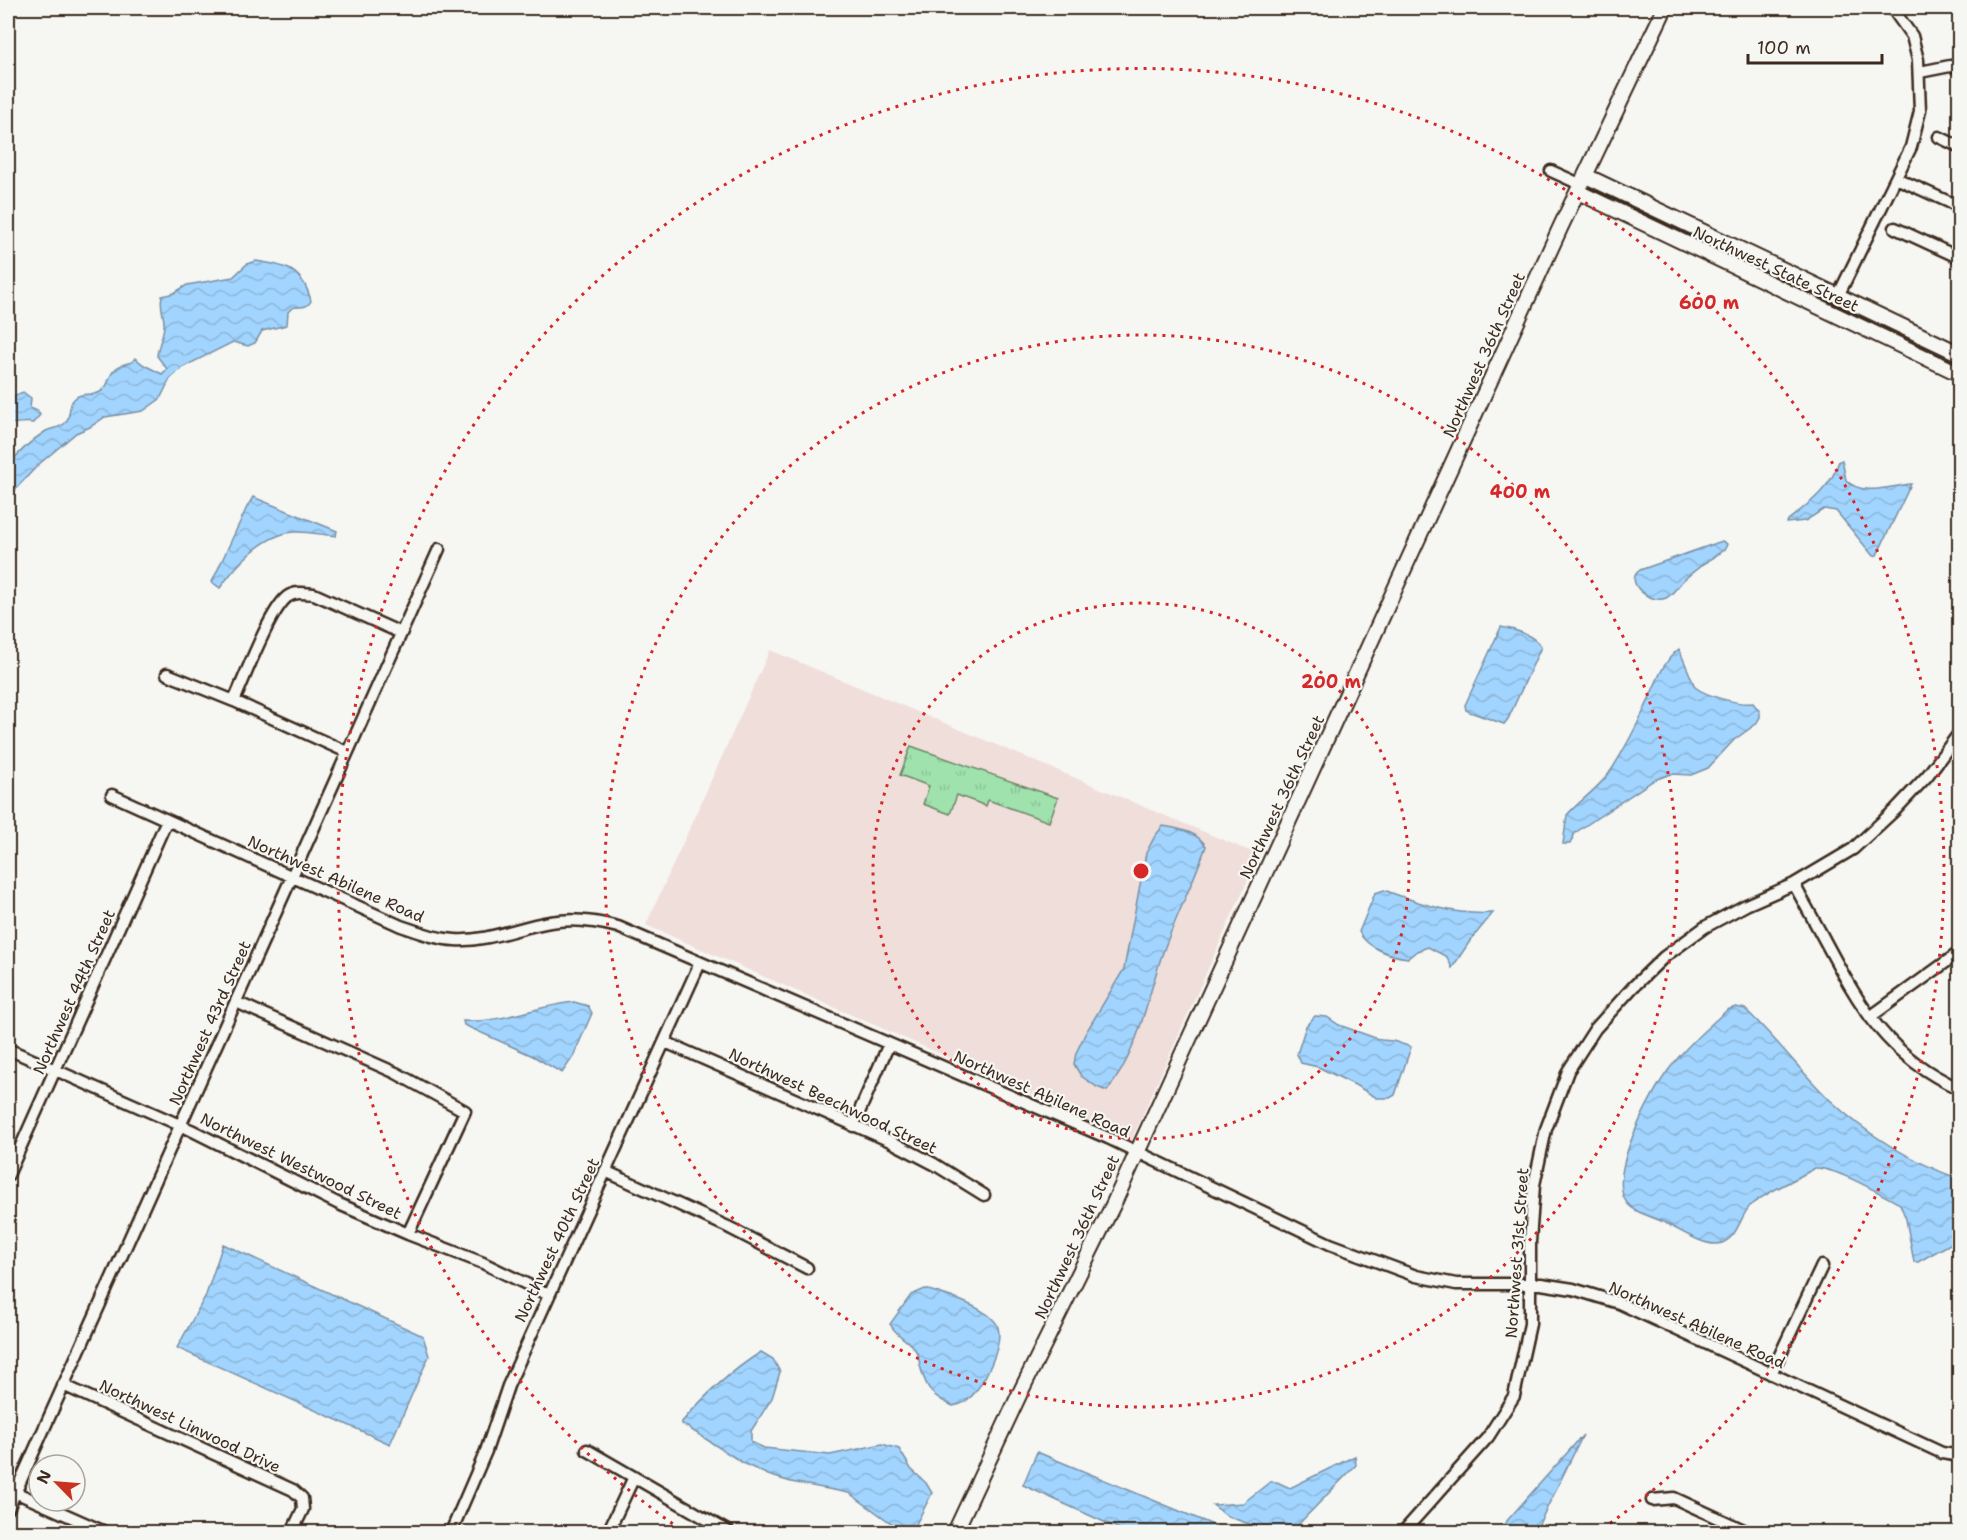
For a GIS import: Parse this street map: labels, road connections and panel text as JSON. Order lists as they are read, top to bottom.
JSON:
{
  "streets": {
    "main road": ["Northwest State Street", "Northwest 36th Street"],
    "street": [
      "Northwest Abilene Road",
      "Northwest 44th Street",
      "Northwest 43rd Street",
      "Northwest Beechwood Street",
      "Northwest Westwood Street",
      "Northwest 40th Street",
      "Northwest 31st Street",
      "Northwest Linwood Drive"
    ]
  },
  "crossings": [
    ["Northwest State Street", "Northwest 36th Street"],
    ["Northwest 36th Street", "Northwest Abilene Road"],
    ["Northwest Abilene Road", "Northwest 44th Street"],
    ["Northwest Abilene Road", "Northwest 43rd Street"],
    ["Northwest Abilene Road", "Northwest 40th Street"],
    ["Northwest Abilene Road", "Northwest 31st Street"],
    ["Northwest 44th Street", "Northwest Westwood Street"],
    ["Northwest 43rd Street", "Northwest Westwood Street"],
    ["Northwest 43rd Street", "Northwest Linwood Drive"],
    ["Northwest Beechwood Street", "Northwest 40th Street"],
    ["Northwest Westwood Street", "Northwest 40th Street"]
  ],
  "scale_bar": "100 m",
  "north": "top left",
  "rings": ["600 m", "400 m", "200 m"]
}
